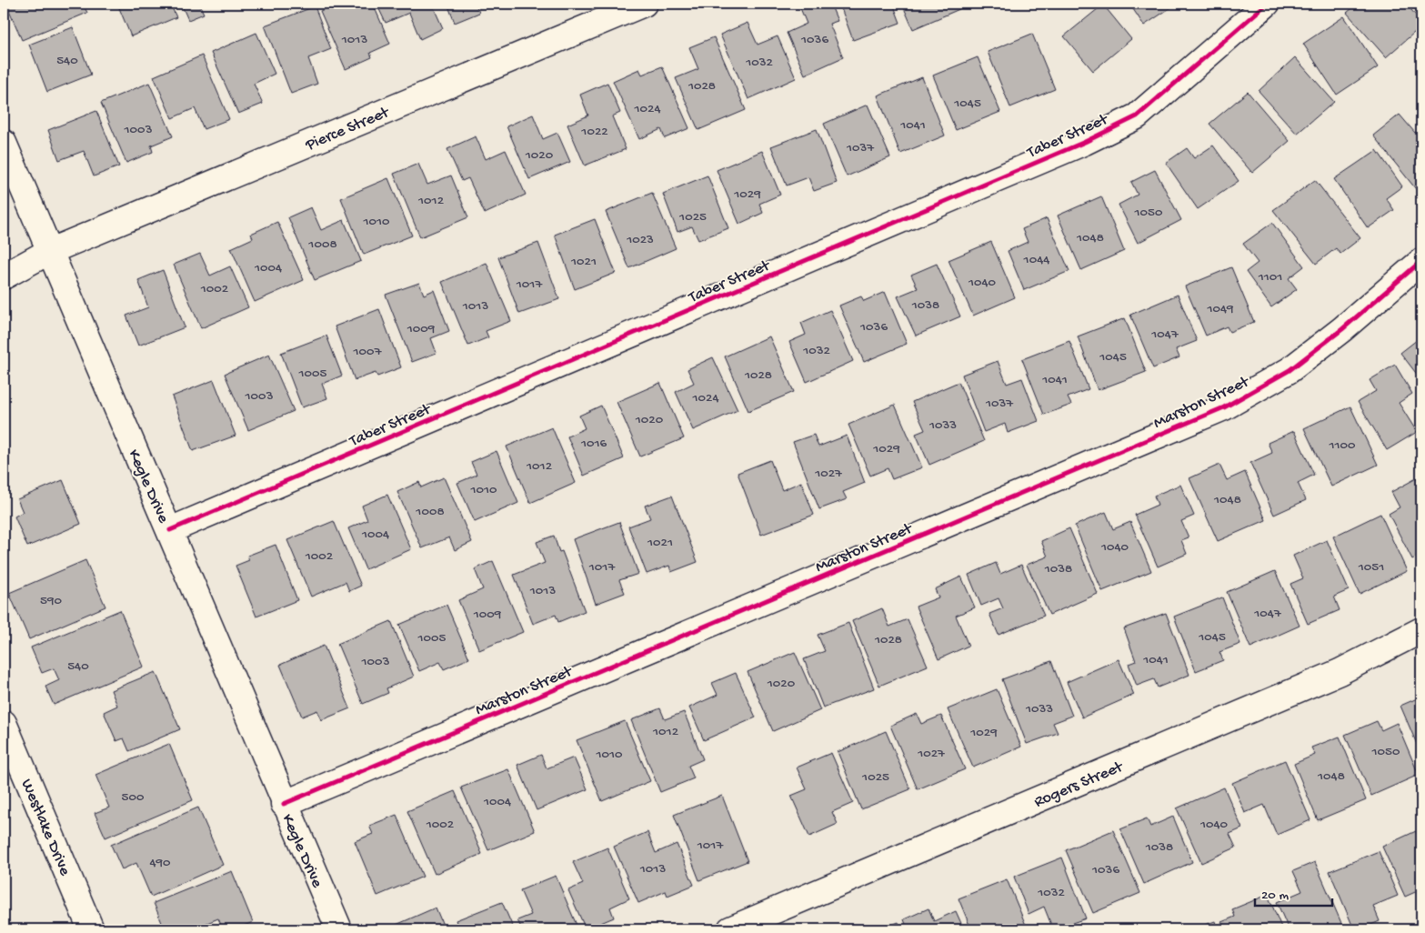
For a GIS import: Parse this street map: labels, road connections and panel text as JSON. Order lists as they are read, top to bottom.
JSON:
{
  "streets": {
    "street": [
      "Pierce Street",
      "Taber Street",
      "Marston Street",
      "Kegle Drive",
      "Rogers Street",
      "Westlake Drive"
    ]
  },
  "crossings": [
    ["Pierce Street", "Kegle Drive"],
    ["Taber Street", "Kegle Drive"],
    ["Marston Street", "Kegle Drive"]
  ],
  "house_numbers": [
    "1013",
    "1036",
    "540",
    "1032",
    "1028",
    "1045",
    "1024",
    "1041",
    "1003",
    "1022",
    "1037",
    "1020",
    "1029",
    "1012",
    "1050",
    "1025",
    "1010",
    "1048",
    "1023",
    "1008",
    "1044",
    "1021",
    "1004",
    "1101",
    "1040",
    "1017",
    "1002",
    "1038",
    "1013",
    "1049",
    "1036",
    "1009",
    "1047",
    "1032",
    "1007",
    "1045",
    "1005",
    "1028",
    "1041",
    "1003",
    "1024",
    "1037",
    "1020",
    "1033",
    "1016",
    "1100",
    "1029",
    "1012",
    "1027",
    "1010",
    "1048",
    "1008",
    "1004",
    "1021",
    "1040",
    "1002",
    "1017",
    "1051",
    "1038",
    "1013",
    "590",
    "1047",
    "1009",
    "1045",
    "1005",
    "1028",
    "1041",
    "1003",
    "540",
    "1020",
    "1033",
    "1012",
    "1029",
    "1050",
    "1027",
    "1010",
    "1048",
    "1025",
    "500",
    "1004",
    "1002",
    "1040",
    "1017",
    "1038",
    "490",
    "1013",
    "1036",
    "1032"
  ],
  "scale_bar": "20 m"
}
